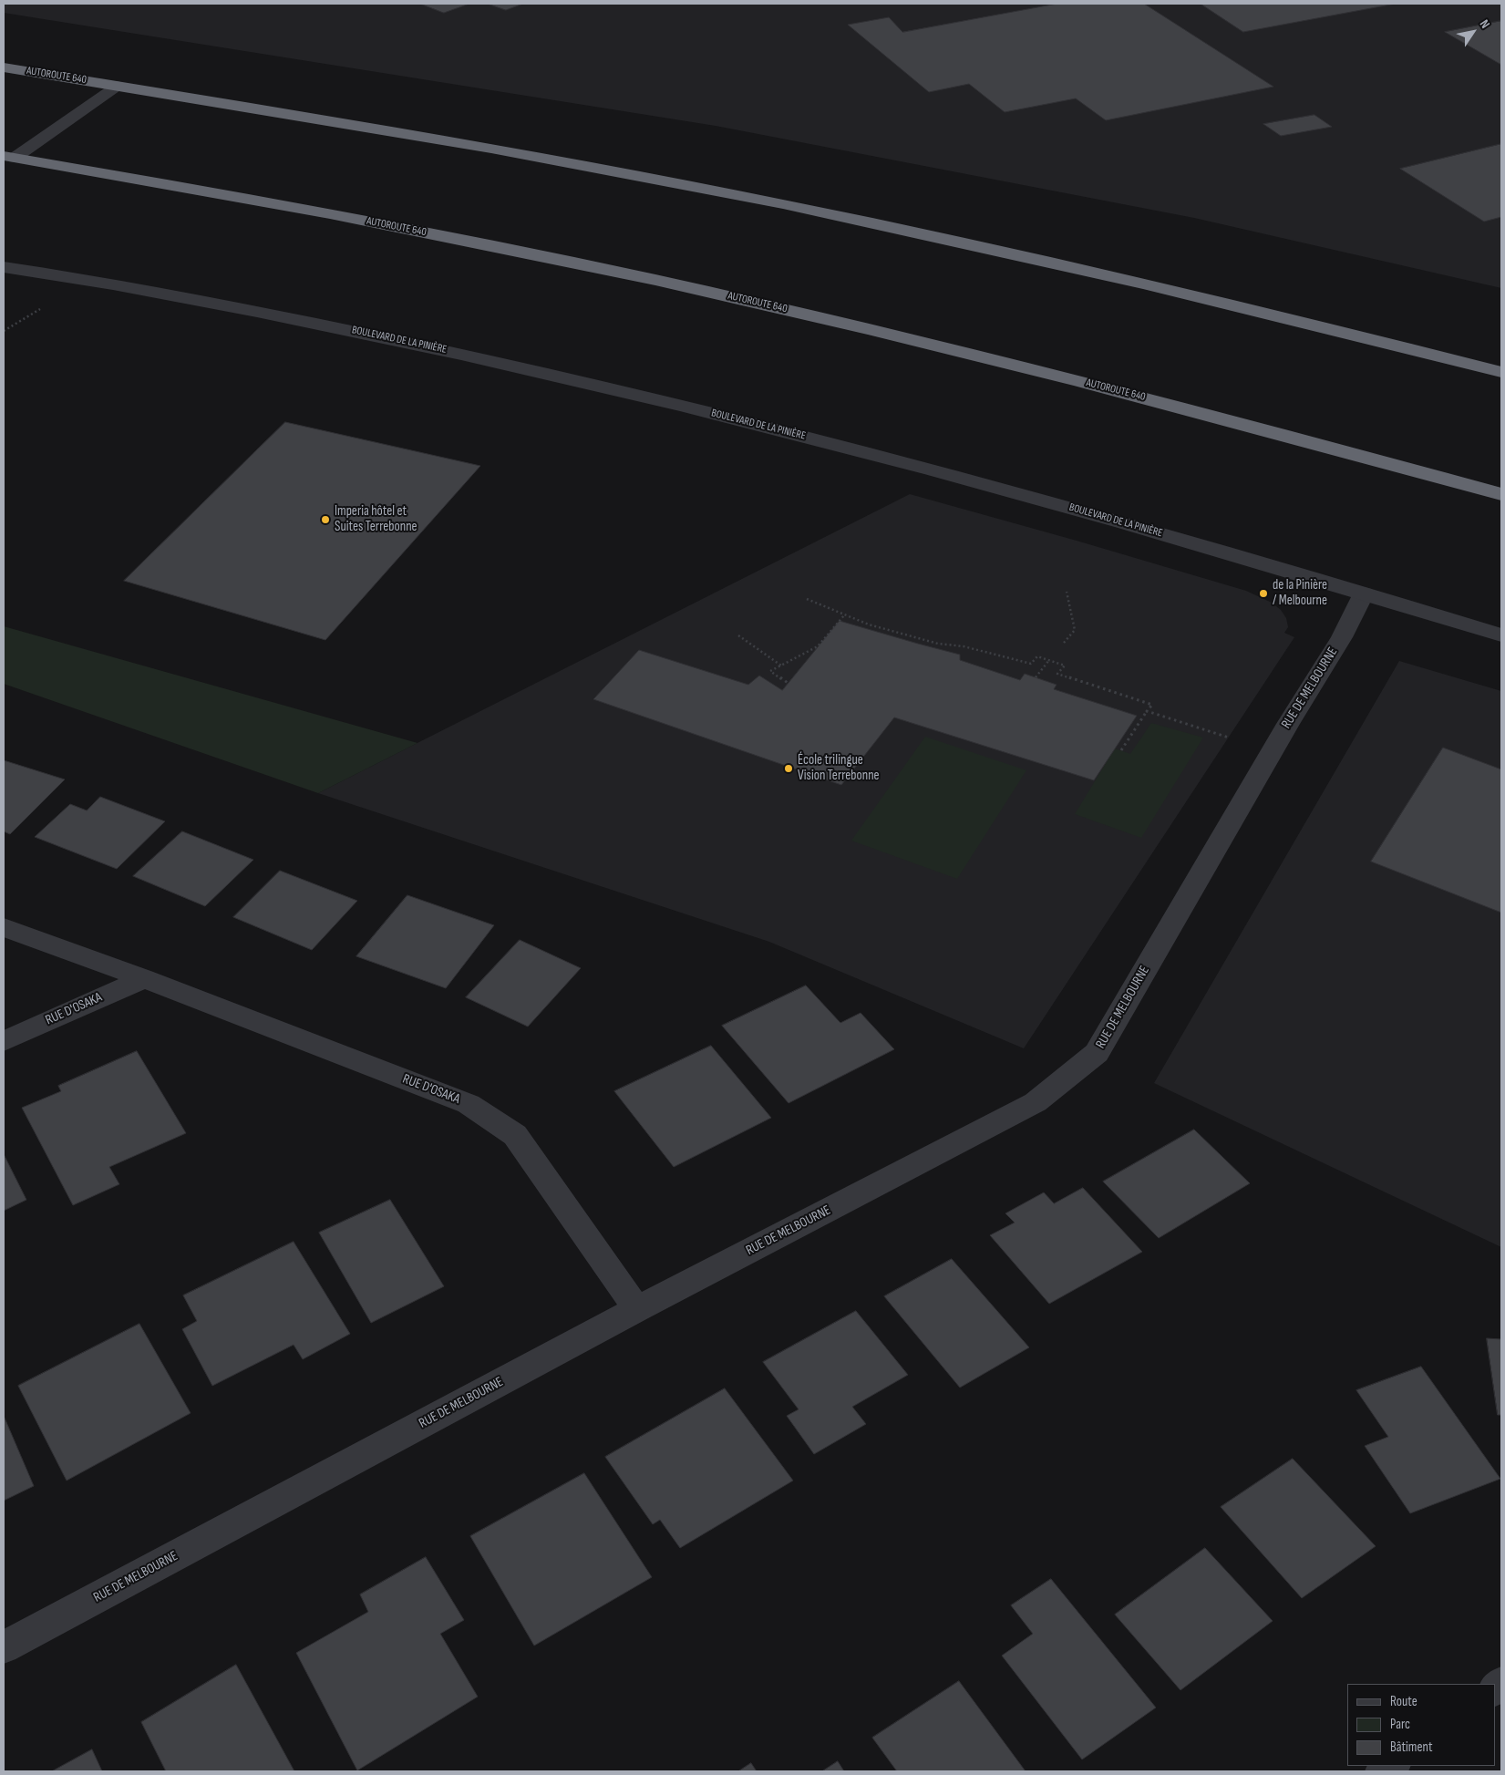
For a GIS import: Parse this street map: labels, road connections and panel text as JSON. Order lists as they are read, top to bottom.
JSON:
{
  "streets": {
    "highway": ["AUTOROUTE 640"],
    "street": ["BOULEVARD DE LA PINIÈRE", "RUE DE MELBOURNE", "RUE D'OSAKA"]
  },
  "crossings": [
    ["BOULEVARD DE LA PINIÈRE", "RUE DE MELBOURNE"],
    ["RUE DE MELBOURNE", "RUE D'OSAKA"]
  ],
  "places": ["Imperia hôtel et Suites Terrebonne", "de la Pinière / Melbourne", "École trilingue Vision Terrebonne"],
  "legend": ["Route", "Parc", "Bâtiment"],
  "north": "top right"
}
